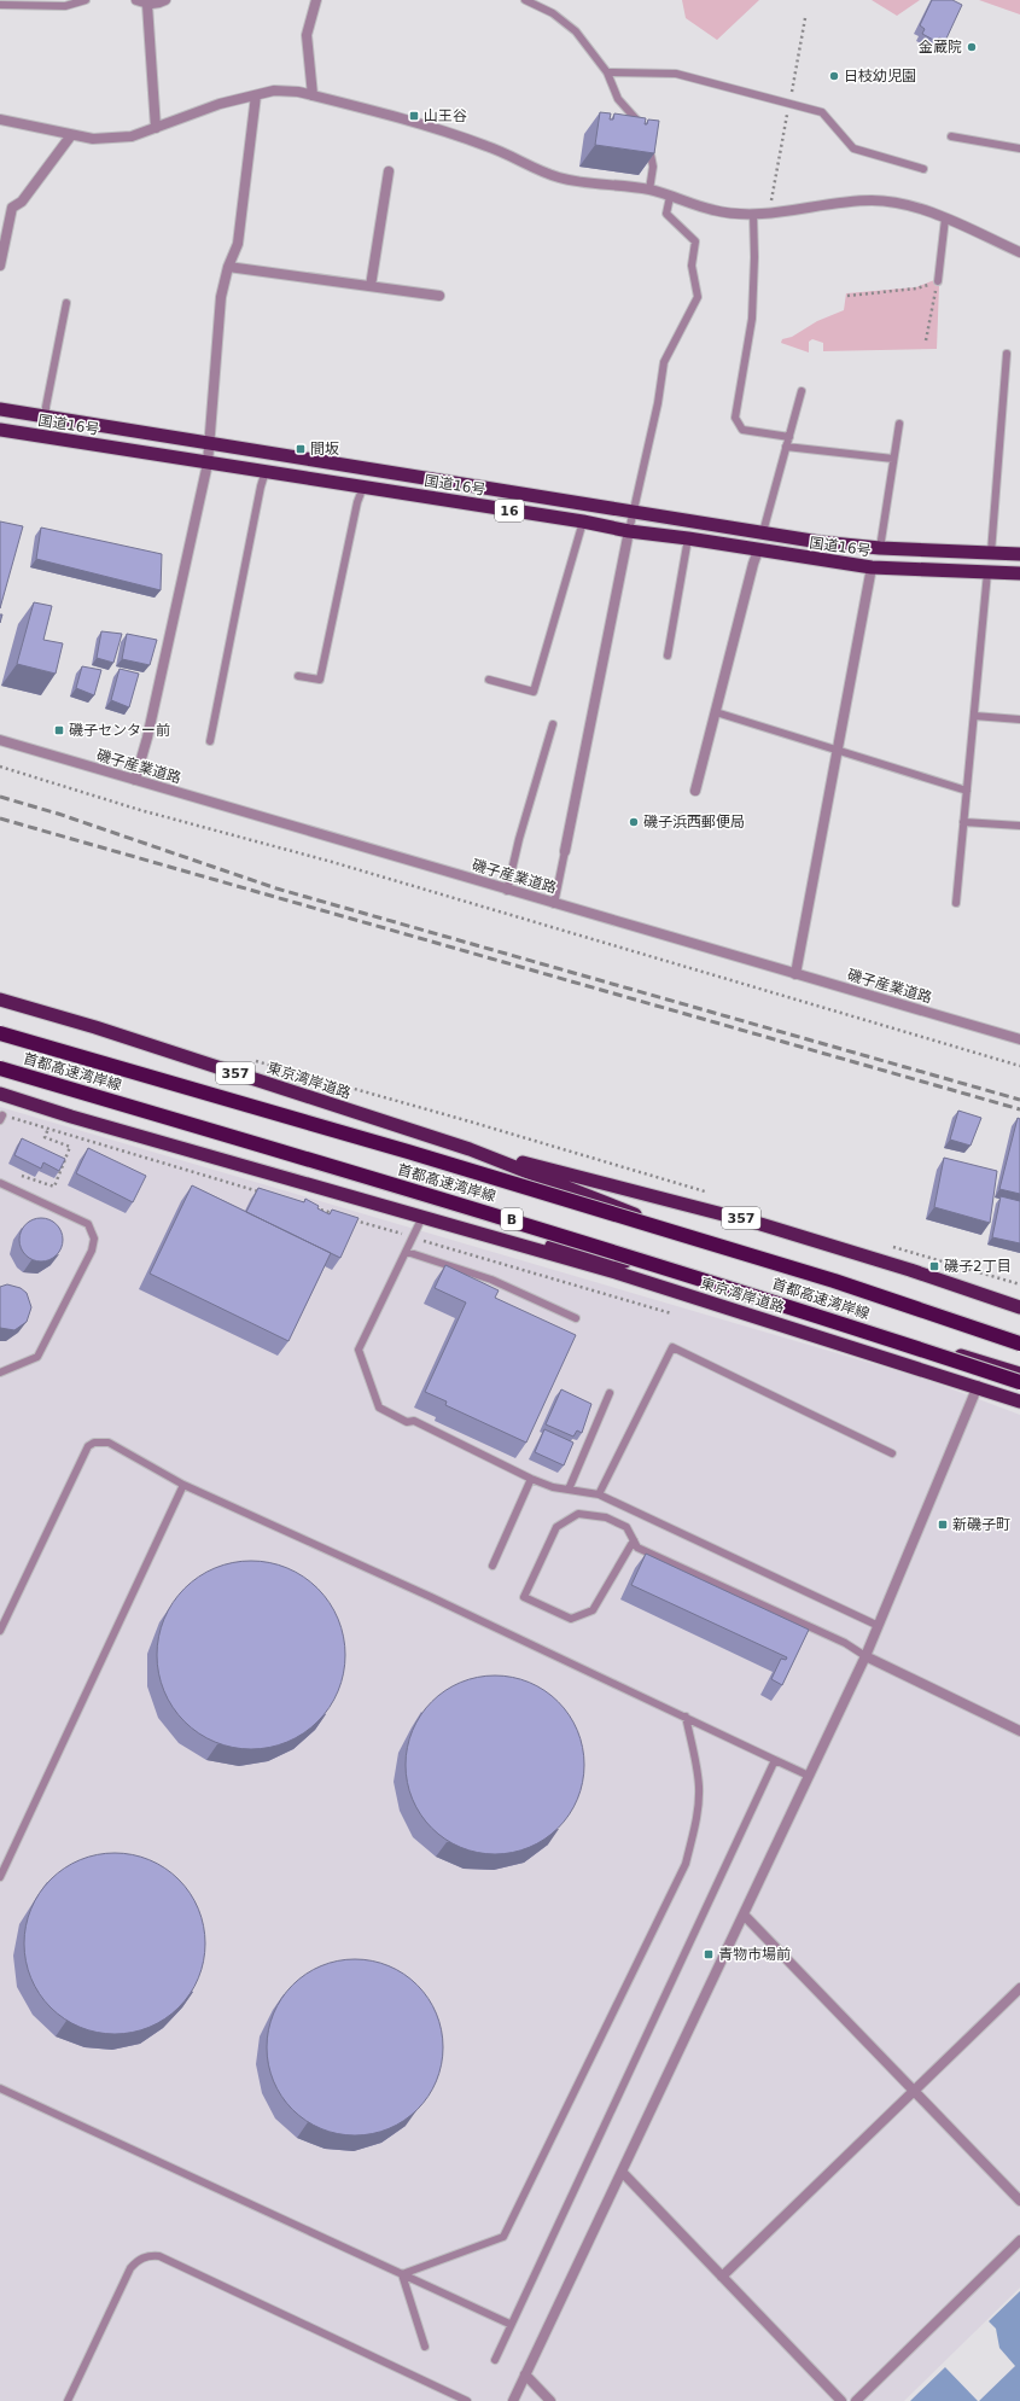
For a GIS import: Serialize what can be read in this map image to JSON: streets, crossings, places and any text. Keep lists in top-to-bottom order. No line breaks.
{"streets":{"highway":["国道16号","16","首都高速湾岸線","357","東京湾岸道路","B"],"street":["磯子産業道路"]},"places":{"other":["金蔵院","日枝幼児園","磯子浜西郵便局"],"transit":["山王谷","間坂","磯子センター前","磯子2丁目","新磯子町","青物市場前"]}}
